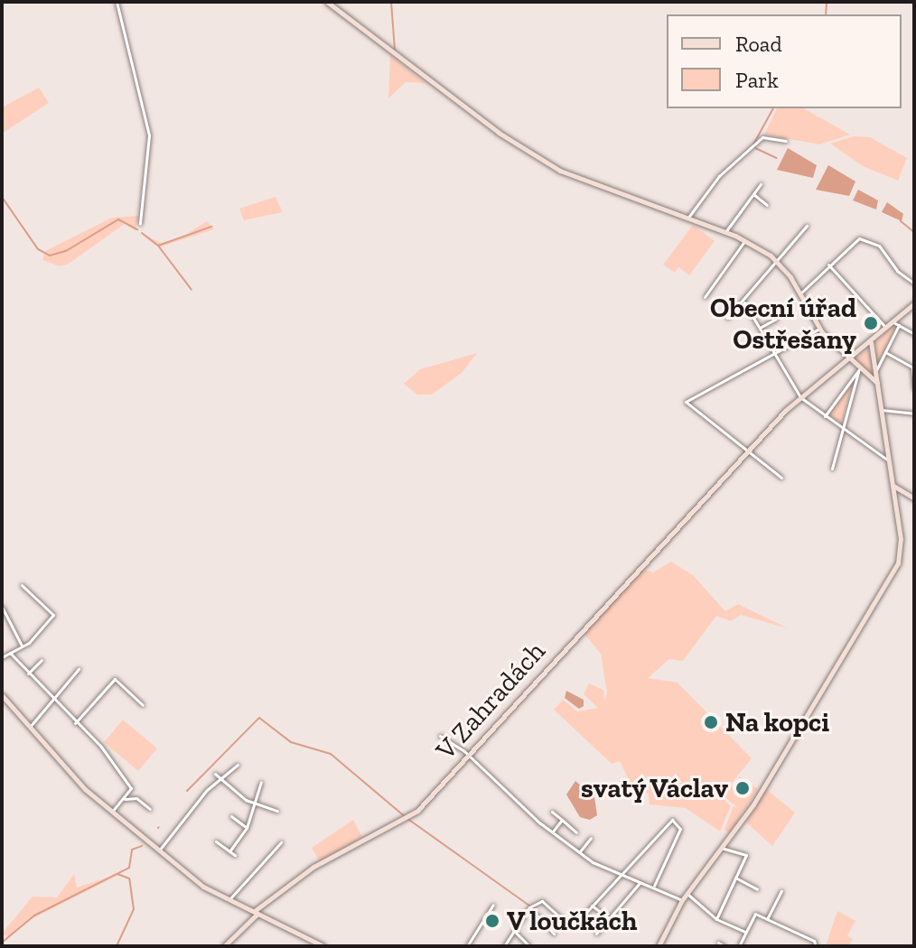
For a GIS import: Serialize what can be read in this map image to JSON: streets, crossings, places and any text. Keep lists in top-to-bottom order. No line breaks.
{"streets":{"street":["V Zahradách"]},"places":["Obecní úřad Ostřešany","Na kopci","svatý Václav","V loučkách"],"legend":["Road","Park"]}
